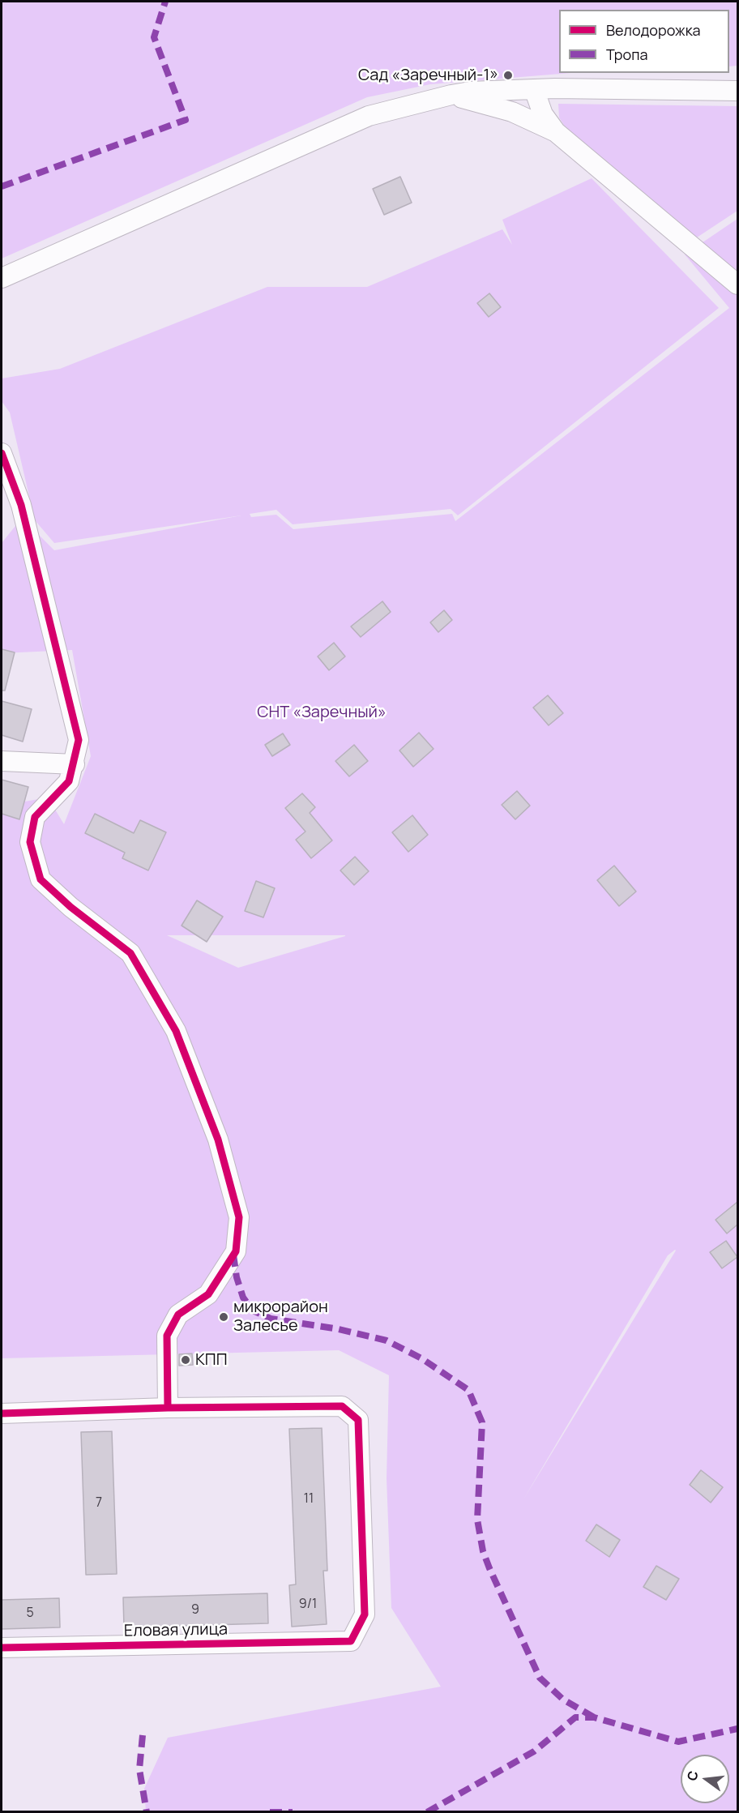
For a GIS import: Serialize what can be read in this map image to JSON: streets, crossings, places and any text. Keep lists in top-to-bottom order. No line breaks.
{"streets":{"street":["Еловая улица"]},"parks":["СНТ «Заречный»"],"places":["Сад «Заречный-1»","микрорайон Залесье","КПП"],"house_numbers":["11","7","9/1","9","5"],"legend":["Велодорожка","Тропа"],"north":"left"}
